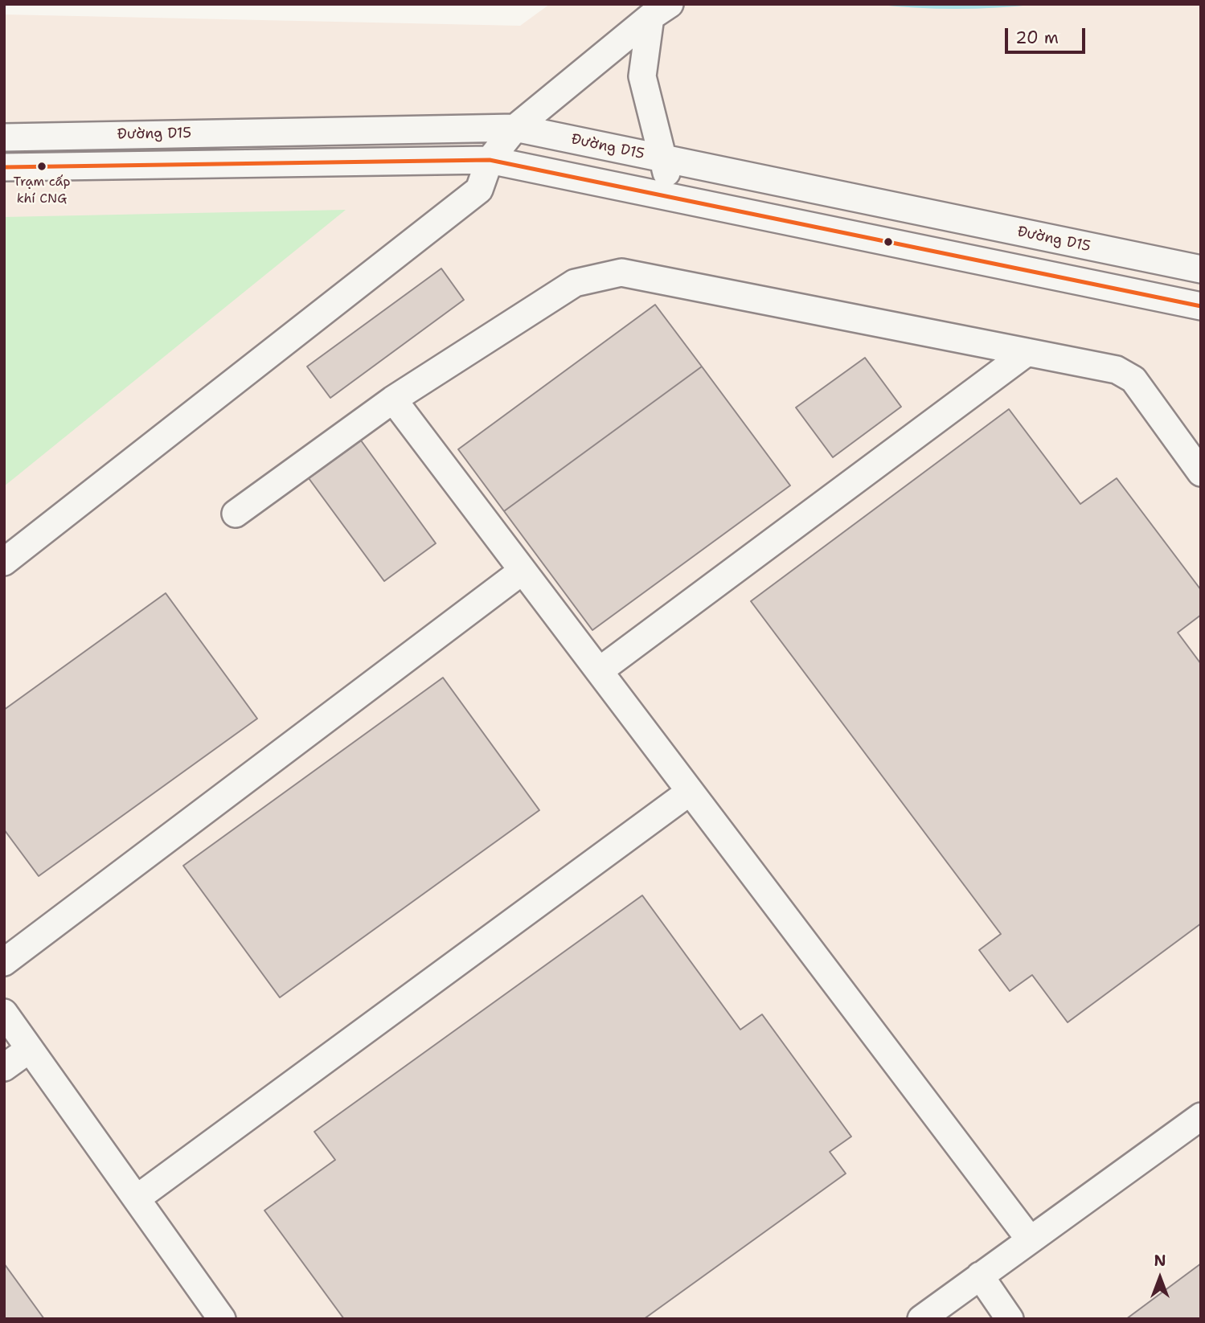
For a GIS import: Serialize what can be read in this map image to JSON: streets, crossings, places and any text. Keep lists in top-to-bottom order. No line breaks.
{"streets":{"street":["Đường D15"]},"places":["Trạm cấp khí CNG"],"scale_bar":"20 m","north":"top"}
